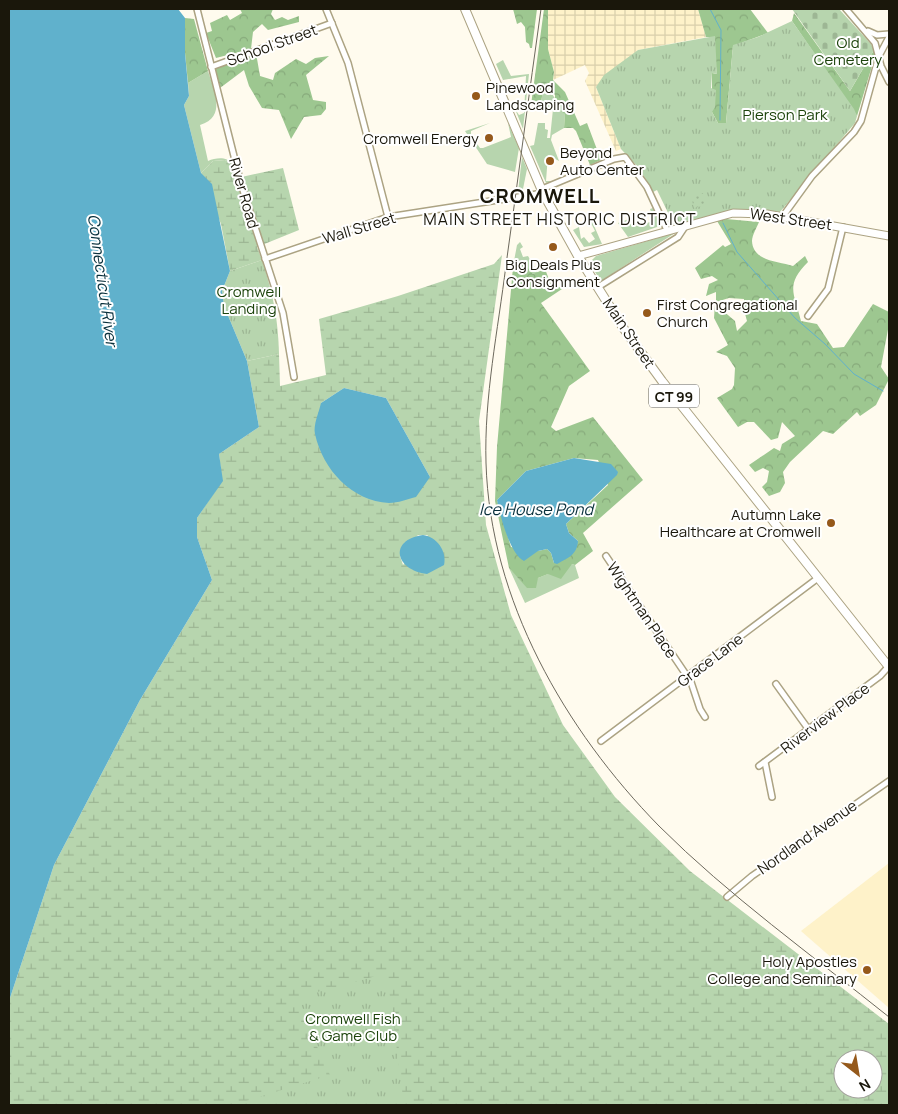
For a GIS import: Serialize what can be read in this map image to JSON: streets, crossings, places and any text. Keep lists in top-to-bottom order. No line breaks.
{"streets":{"main road":["West Street","Main Street","CT 99"],"street":["School Street","River Road","Wall Street","Wightman Place","Grace Lane","Riverview Place","Nordland Avenue"]},"crossings":[["School Street","River Road"],["River Road","Wall Street"],["West Street","Wall Street"],["West Street","Main Street"],["Wall Street","Main Street"],["Main Street","Grace Lane"],["Main Street","Riverview Place"],["Wightman Place","Grace Lane"]],"districts":["CROMWELL","MAIN STREET HISTORIC DISTRICT"],"water":["Connecticut River","Ice House Pond"],"parks":["Old Cemetery","Pierson Park","Cromwell Landing","Cromwell Fish & Game Club"],"places":["Pinewood Landscaping","Cromwell Energy","Beyond Auto Center","Big Deals Plus Consignment","First Congregational Church","Autumn Lake Healthcare at Cromwell","Holy Apostles College and Seminary"],"north":"bottom right"}
